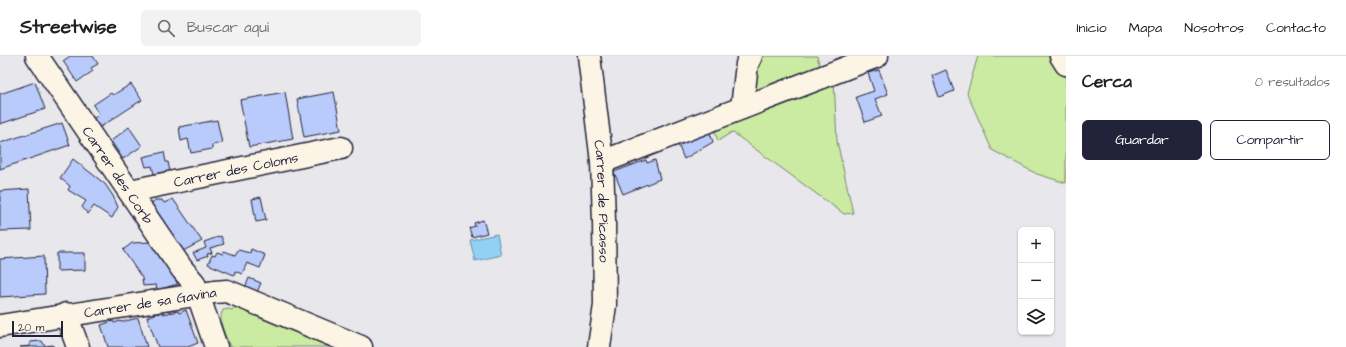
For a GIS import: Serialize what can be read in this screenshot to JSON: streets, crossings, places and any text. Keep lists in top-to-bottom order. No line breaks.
{"streets":{"street":["Carrer des Coloms","Carrer des Corb","Carrer de Picasso","Carrer de sa Gavina"]},"crossings":[["Carrer des Coloms","Carrer des Corb"],["Carrer des Corb","Carrer de sa Gavina"]],"scale_bar":"20 m","page":{"header":"Streetwise","search":"Buscar aquí","nav":["Inicio","Mapa","Nosotros","Contacto"],"heading":["Cerca","0 resultados"],"buttons":["Guardar","Compartir"],"map_buttons":["+","−"],"scale":"20 m"}}
